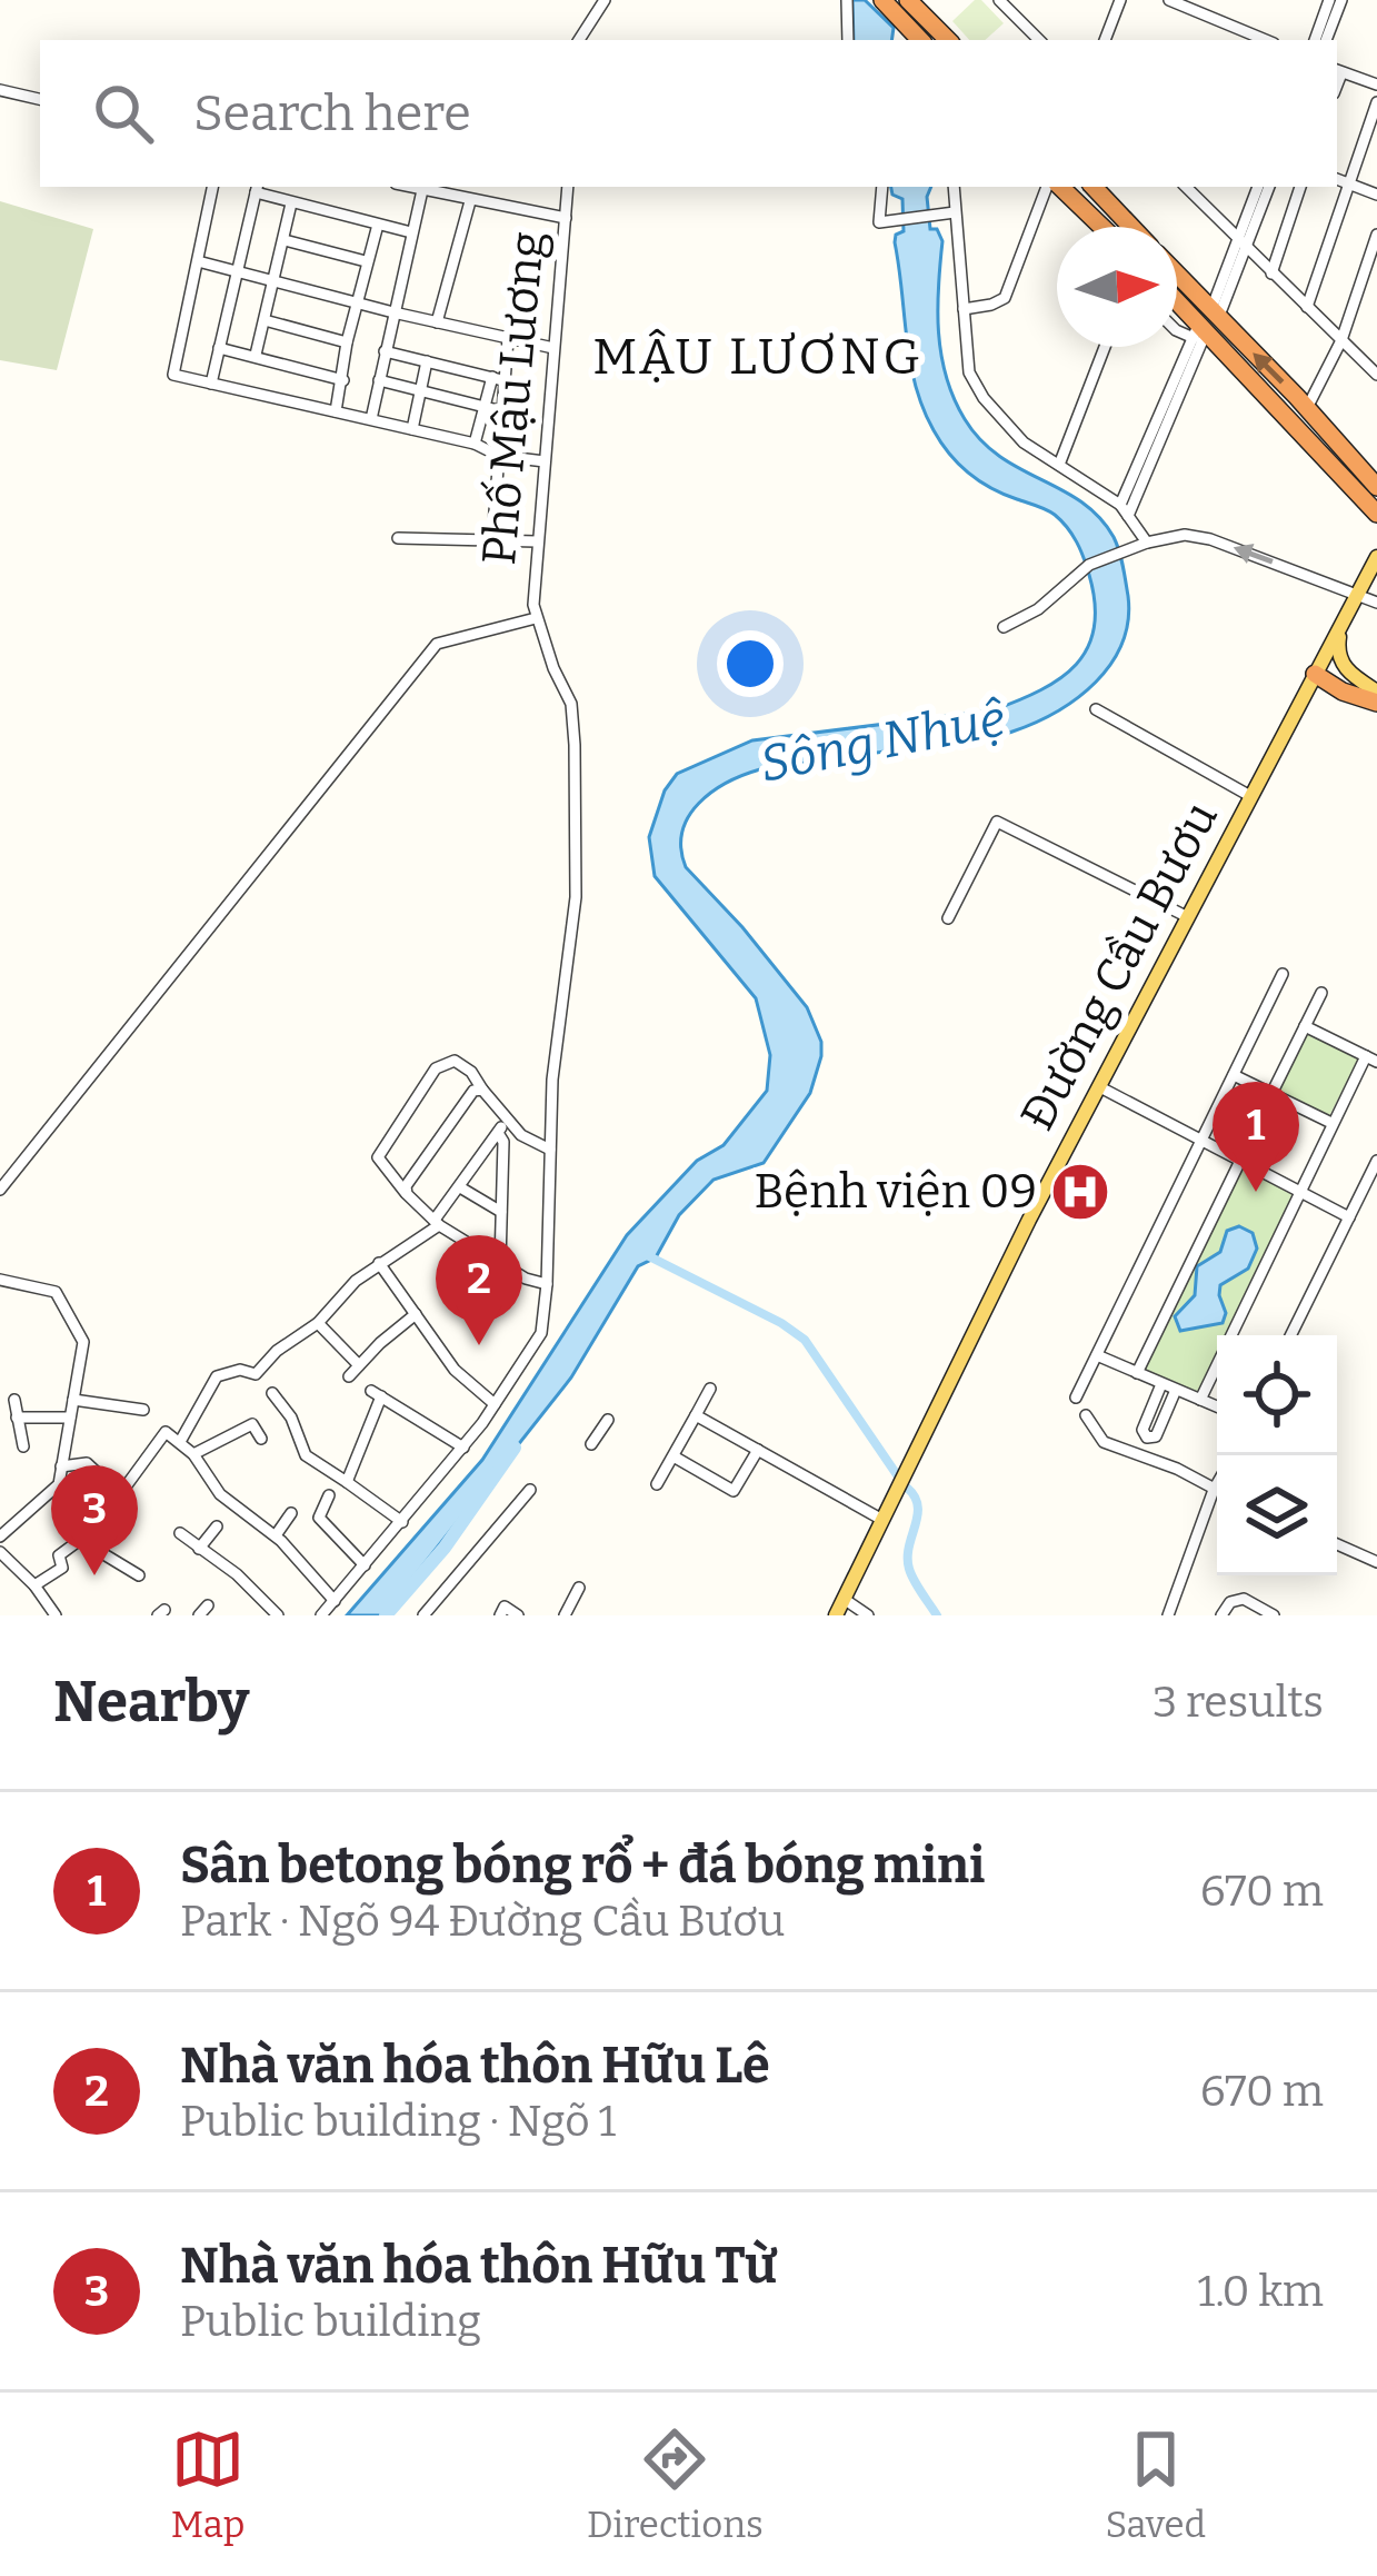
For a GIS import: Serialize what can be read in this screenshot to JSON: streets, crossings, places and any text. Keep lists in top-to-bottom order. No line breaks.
{"streets":{"main road":["Đường Cầu Bươu"],"street":["Phố Mậu Lương"]},"districts":["MẬU LƯƠNG"],"water":["Sông Nhuệ"],"places":{"hospital":["Bệnh viện 09"]},"north":"right","page":{"search":"Search here","pins":["1","2","3"],"heading":["Nearby","3 results"],"list":[{"mark":"1","name":"Sân betong bóng rổ + đá bóng mini","note":"Park · Ngõ 94 Đường Cầu Bươu","value":"670 m"},{"mark":"2","name":"Nhà văn hóa thôn Hữu Lê","note":"Public building · Ngõ 1","value":"670 m"},{"mark":"3","name":"Nhà văn hóa thôn Hữu Từ","note":"Public building","value":"1.0 km"}],"nav":["Map","Directions","Saved"]}}
